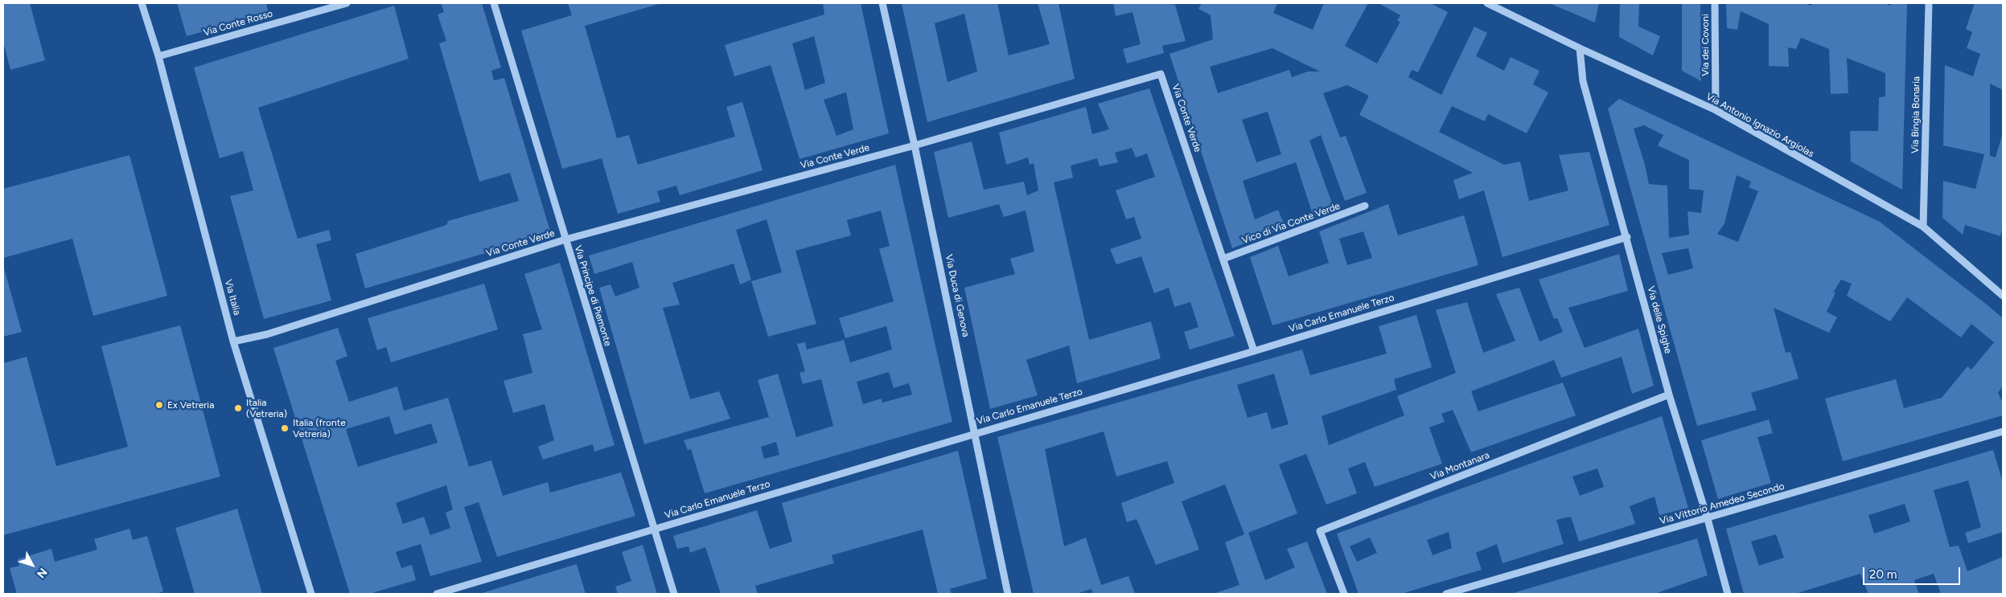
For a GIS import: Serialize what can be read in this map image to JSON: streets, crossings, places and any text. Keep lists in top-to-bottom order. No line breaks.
{"streets":{"street":["Via Conte Rosso","Via dei Covoni","Via Bingia Bonaria","Via Conte Verde","Via Antonio Ignazio Argiolas","Vico di Via Conte Verde","Via Principe di Piemonte","Via Duca di Genova","Via Italia","Via Carlo Emanuele Terzo","Via delle Spighe","Via Montanara","Via Vittorio Amedeo Secondo"]},"crossings":[["Via Conte Rosso","Via Italia"],["Via dei Covoni","Via Antonio Ignazio Argiolas"],["Via Bingia Bonaria","Via Antonio Ignazio Argiolas"],["Via Conte Verde","Vico di Via Conte Verde"],["Via Conte Verde","Via Principe di Piemonte"],["Via Conte Verde","Via Duca di Genova"],["Via Conte Verde","Via Italia"],["Via Conte Verde","Via Carlo Emanuele Terzo"],["Via Antonio Ignazio Argiolas","Via delle Spighe"],["Via Principe di Piemonte","Via Carlo Emanuele Terzo"],["Via Duca di Genova","Via Carlo Emanuele Terzo"],["Via Carlo Emanuele Terzo","Via delle Spighe"],["Via delle Spighe","Via Montanara"],["Via delle Spighe","Via Vittorio Amedeo Secondo"]],"places":["Ex Vetreria","Italia (Vetreria)","Italia (fronte Vetreria)"],"scale_bar":"20 m","north":"bottom right"}
